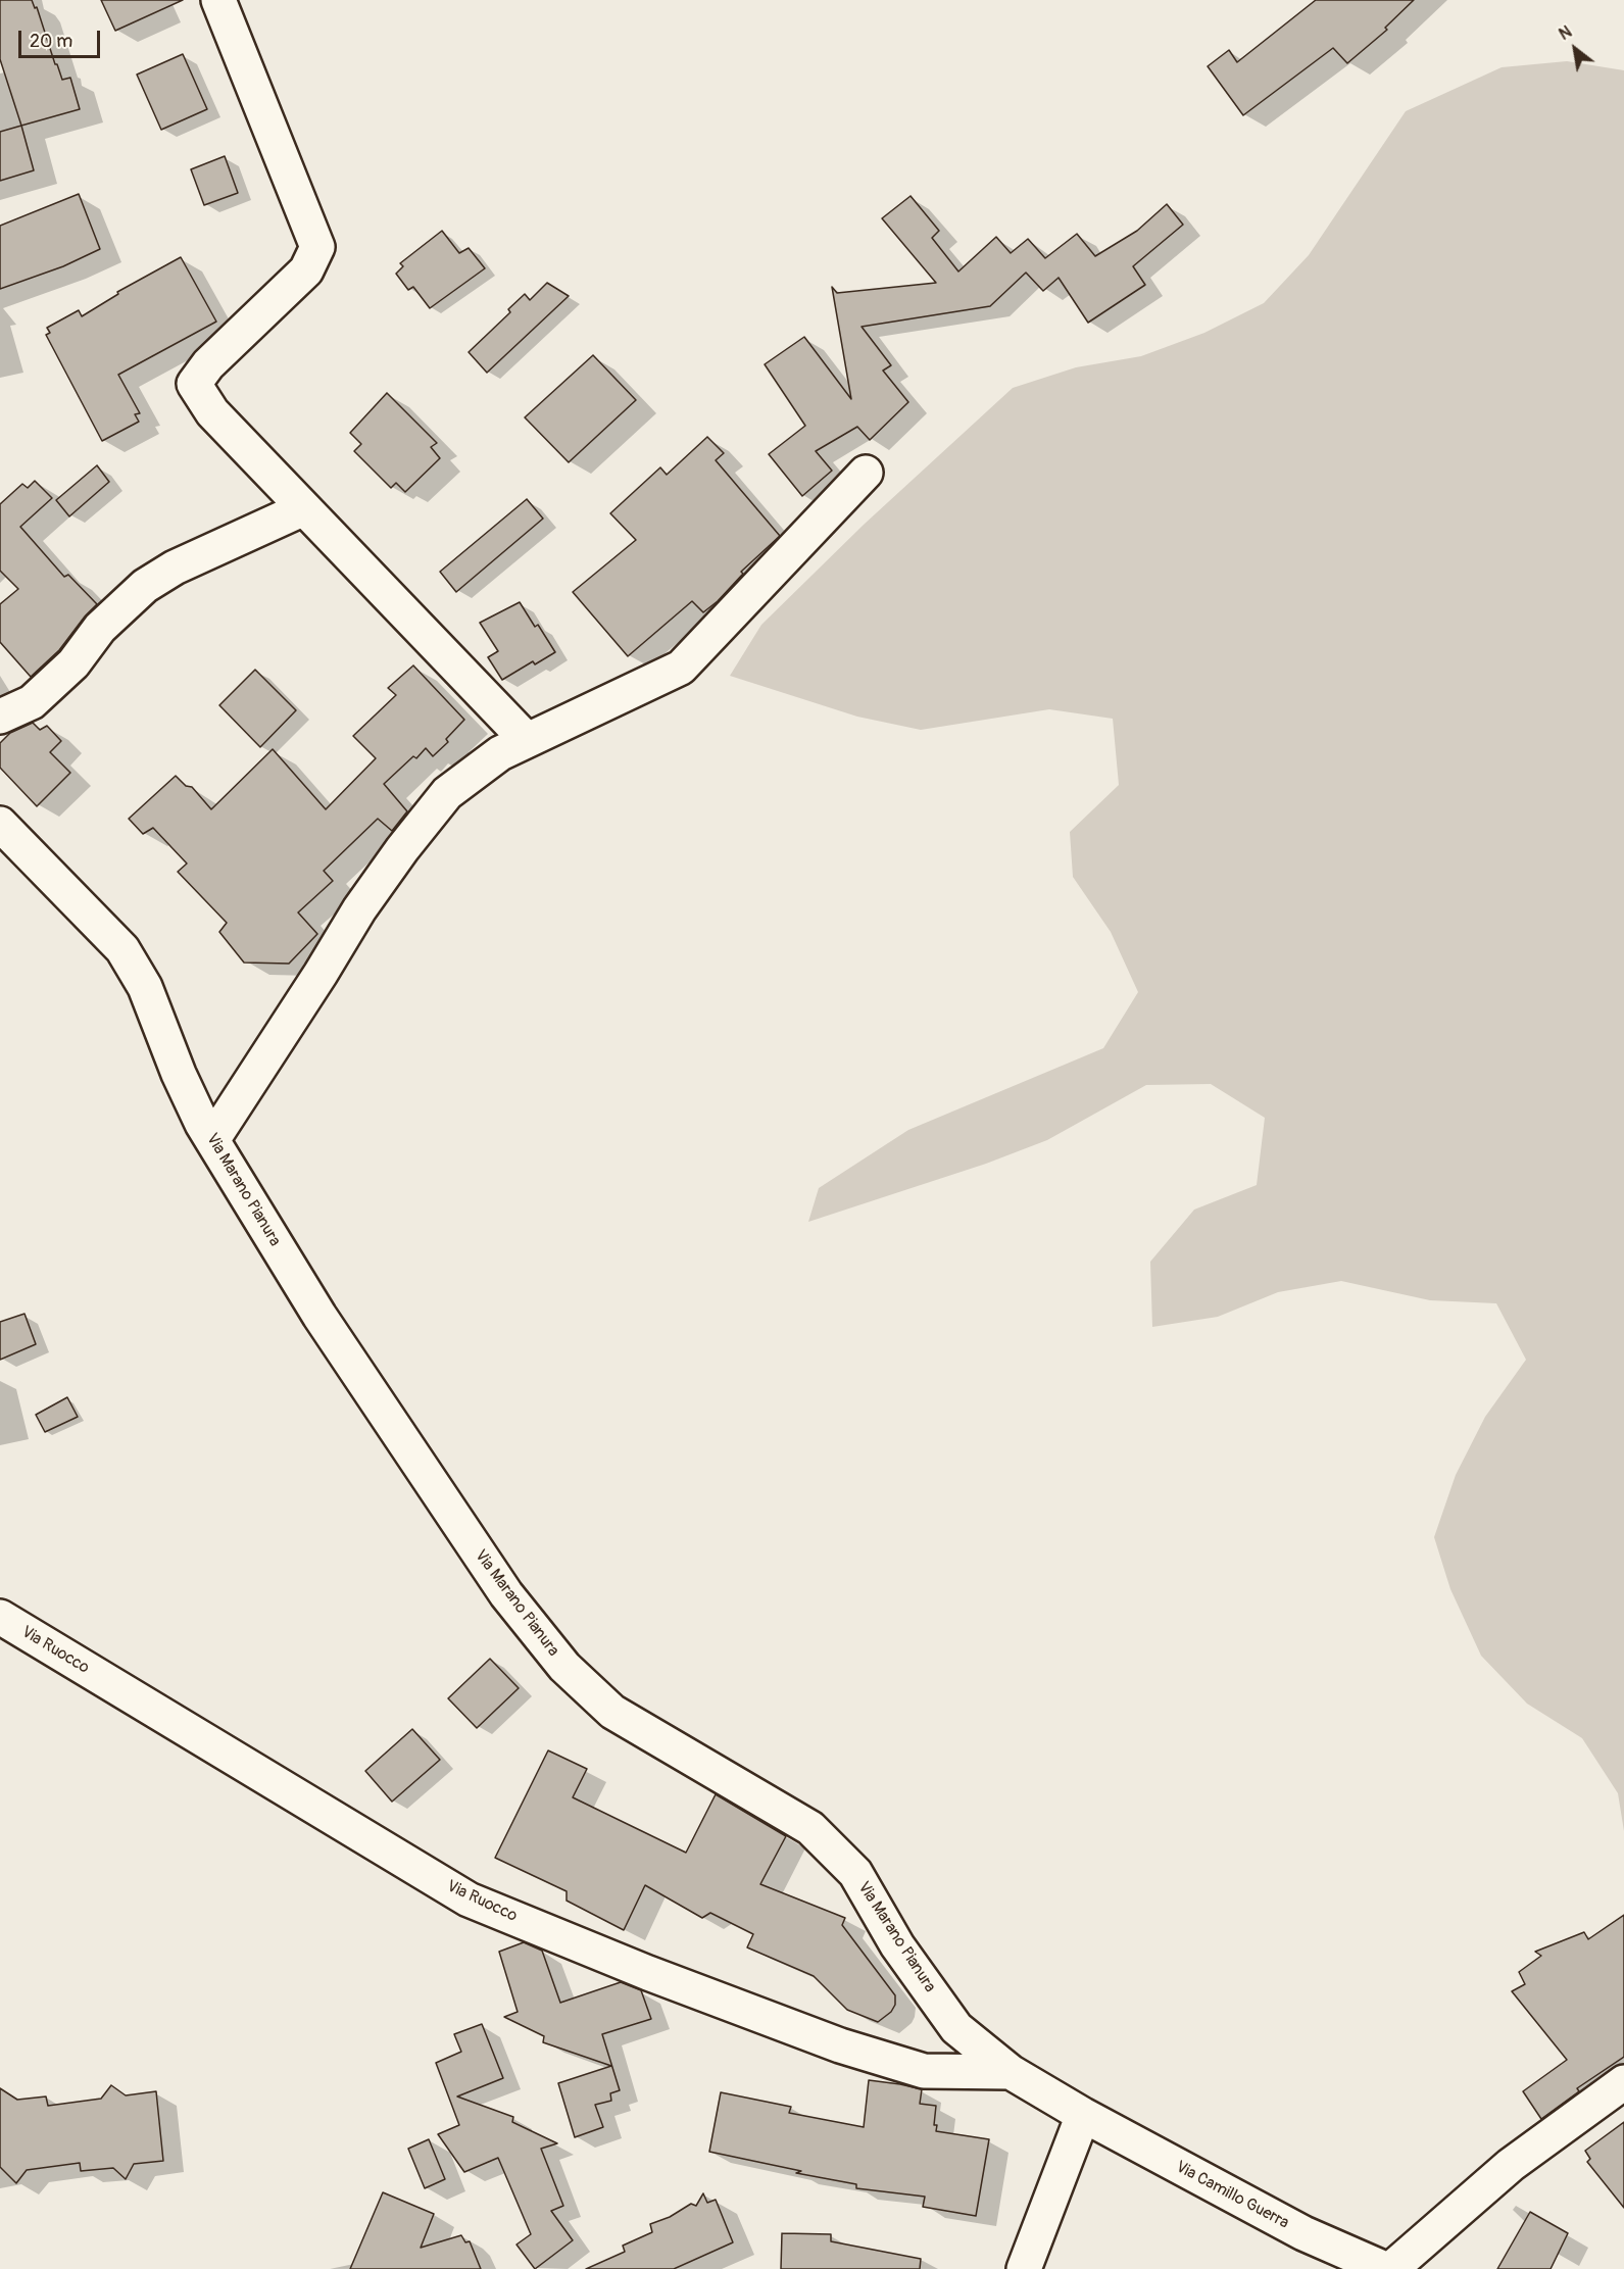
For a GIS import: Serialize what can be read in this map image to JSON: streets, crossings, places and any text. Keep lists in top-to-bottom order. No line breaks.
{"streets":{"street":["Via Marano Pianura","Via Ruocco","Via Camillo Guerra"]},"crossings":[["Via Marano Pianura","Via Ruocco"],["Via Marano Pianura","Via Camillo Guerra"]],"scale_bar":"20 m","north":"top left"}
